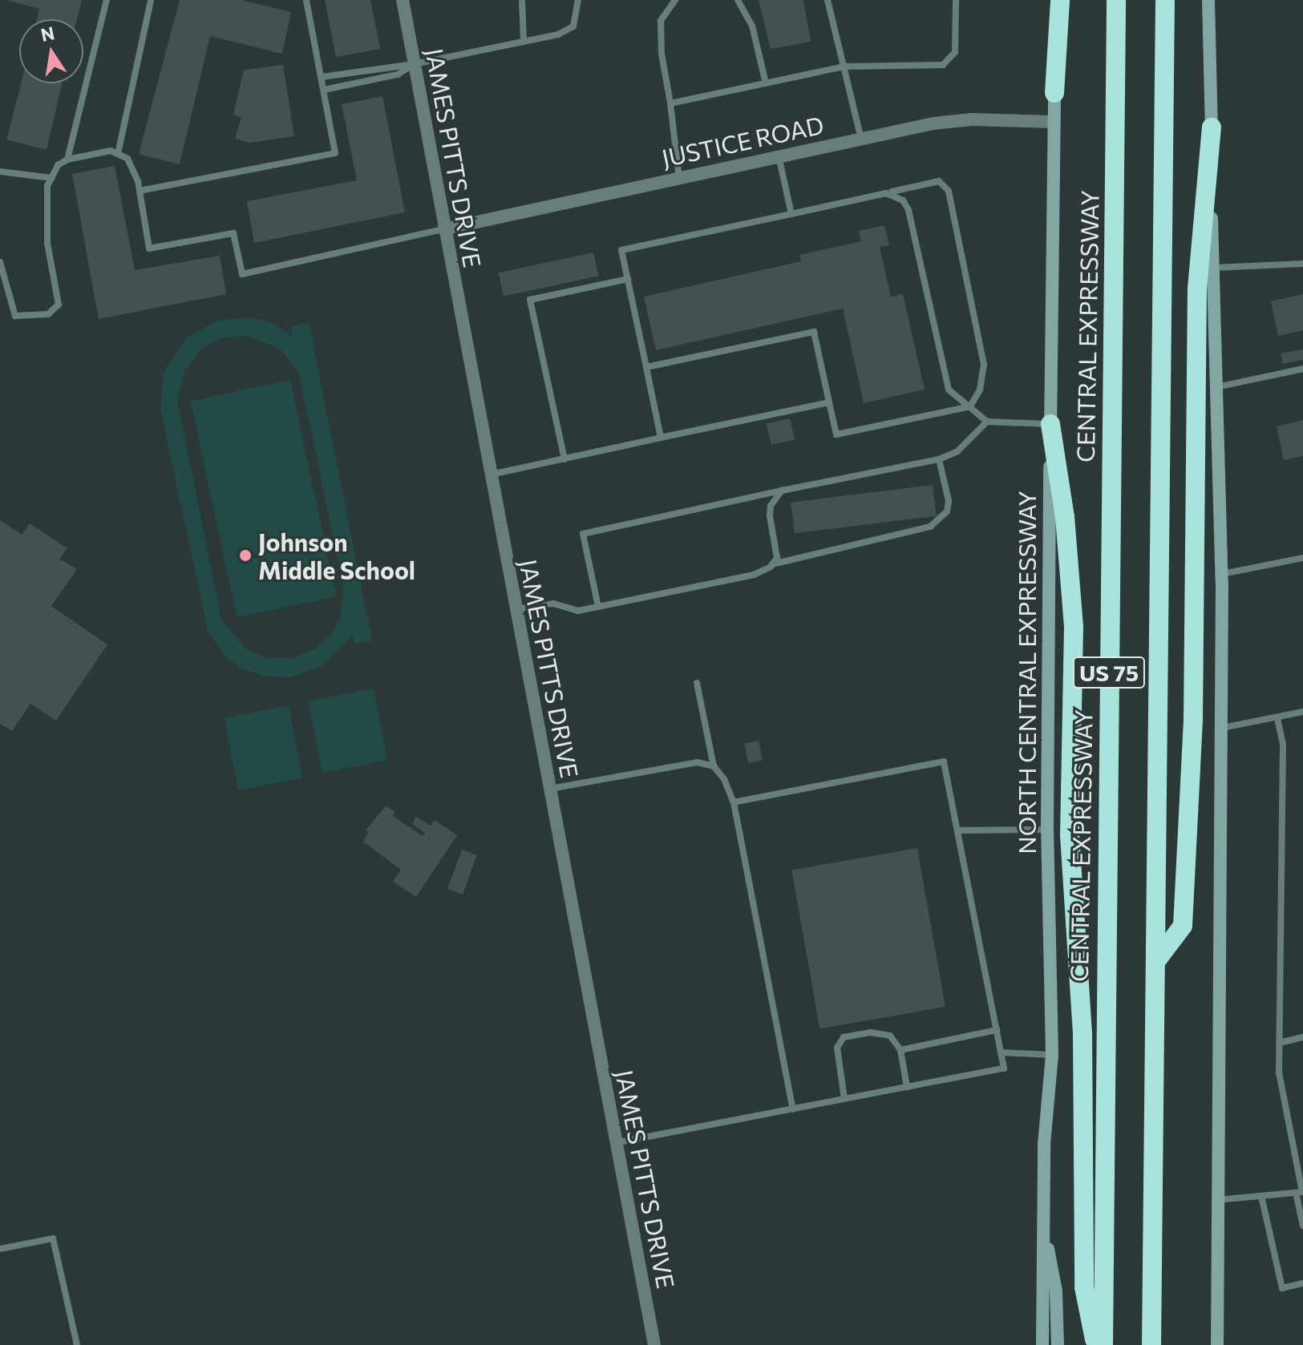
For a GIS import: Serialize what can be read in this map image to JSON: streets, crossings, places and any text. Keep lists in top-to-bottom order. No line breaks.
{"streets":{"highway":["CENTRAL EXPRESSWAY","US 75"],"main road":["NORTH CENTRAL EXPRESSWAY"],"street":["JUSTICE ROAD","JAMES PITTS DRIVE"]},"crossings":[["JUSTICE ROAD","JAMES PITTS DRIVE"],["JUSTICE ROAD","NORTH CENTRAL EXPRESSWAY"]],"places":["Johnson Middle School"],"north":"top"}
